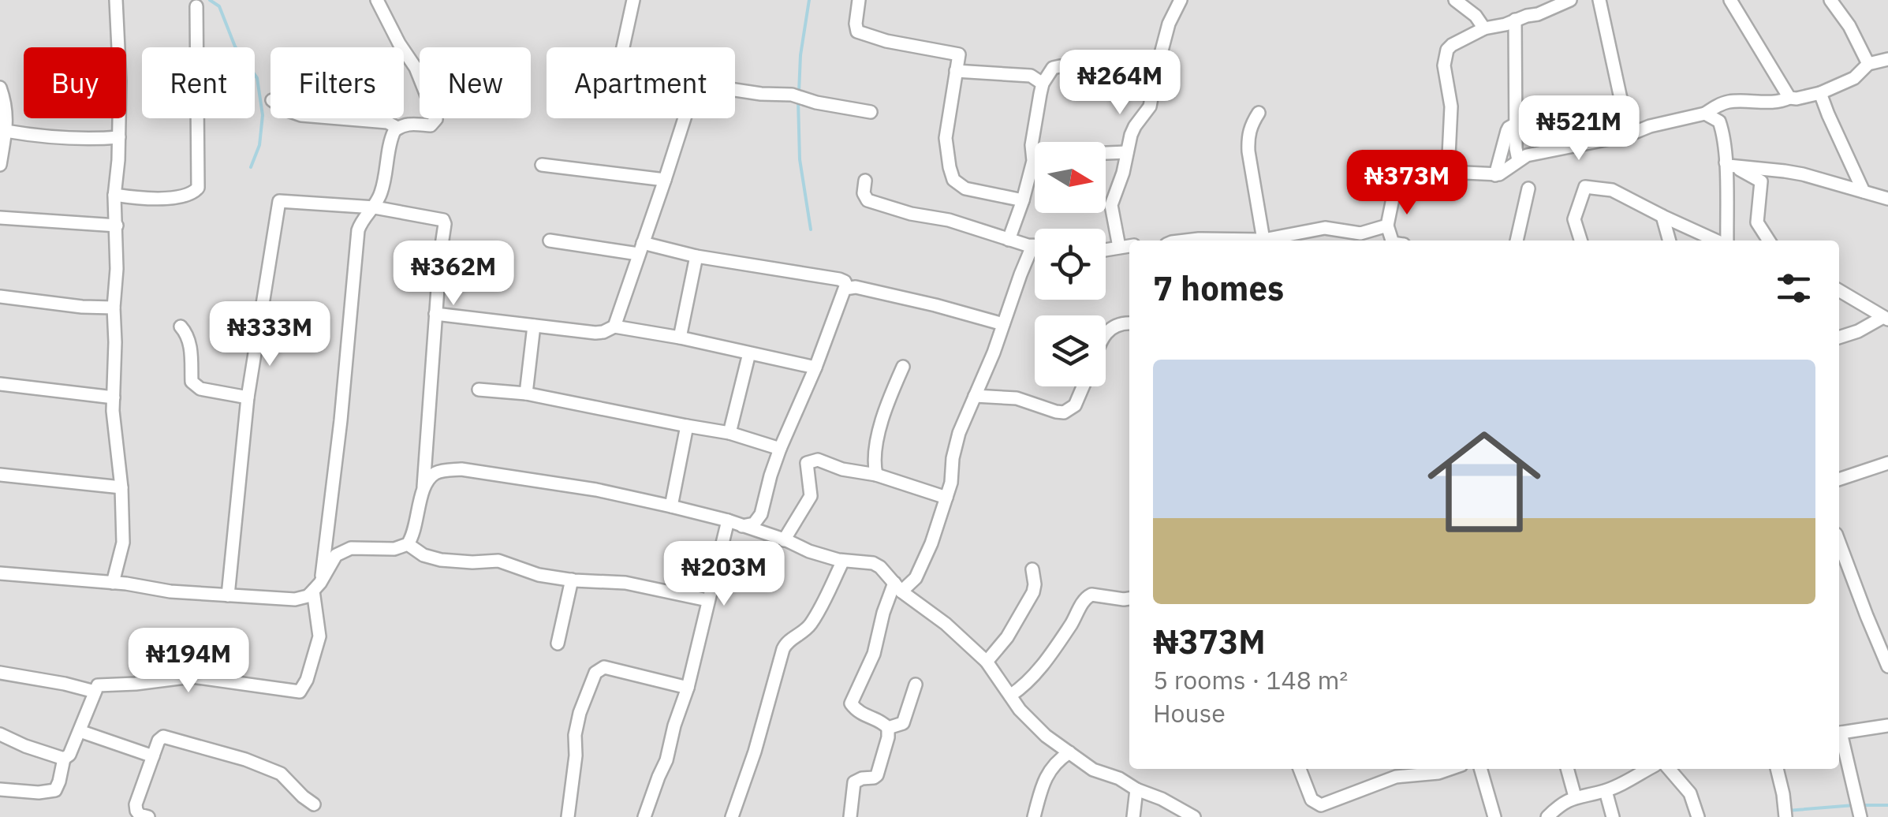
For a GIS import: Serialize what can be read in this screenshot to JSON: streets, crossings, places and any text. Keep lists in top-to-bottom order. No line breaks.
{"north":"right","page":{"chip":["Buy","Rent","Filters","New","Apartment"],"price":["₦264M","₦521M","₦373M","₦362M","₦333M","₦203M","₦194M"],"heading":"7 homes","list":[{"name":"₦373M","note":"5 rooms · 148 m² · House"}]}}
